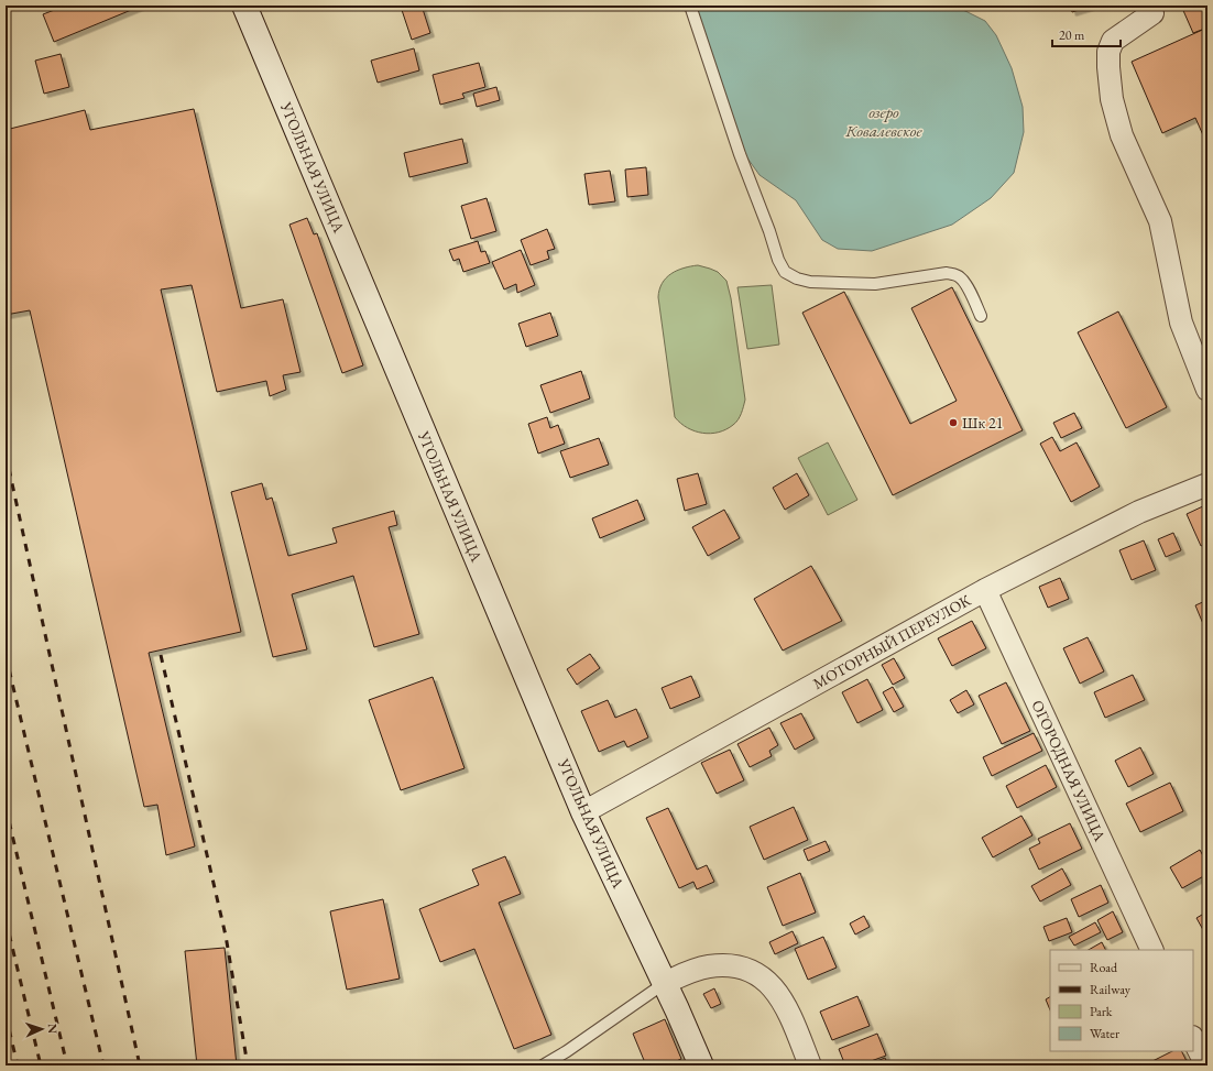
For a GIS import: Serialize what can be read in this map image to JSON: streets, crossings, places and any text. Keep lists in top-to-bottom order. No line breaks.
{"streets":{"street":["УГОЛЬНАЯ УЛИЦА","МОТОРНЫЙ ПЕРЕУЛОК","ОГОРОДНАЯ УЛИЦА"]},"crossings":[["УГОЛЬНАЯ УЛИЦА","МОТОРНЫЙ ПЕРЕУЛОК"],["МОТОРНЫЙ ПЕРЕУЛОК","ОГОРОДНАЯ УЛИЦА"]],"water":["озеро Ковалевское"],"places":["Шк 21"],"legend":["Road","Railway","Park","Water"],"scale_bar":"20 m","north":"right"}
